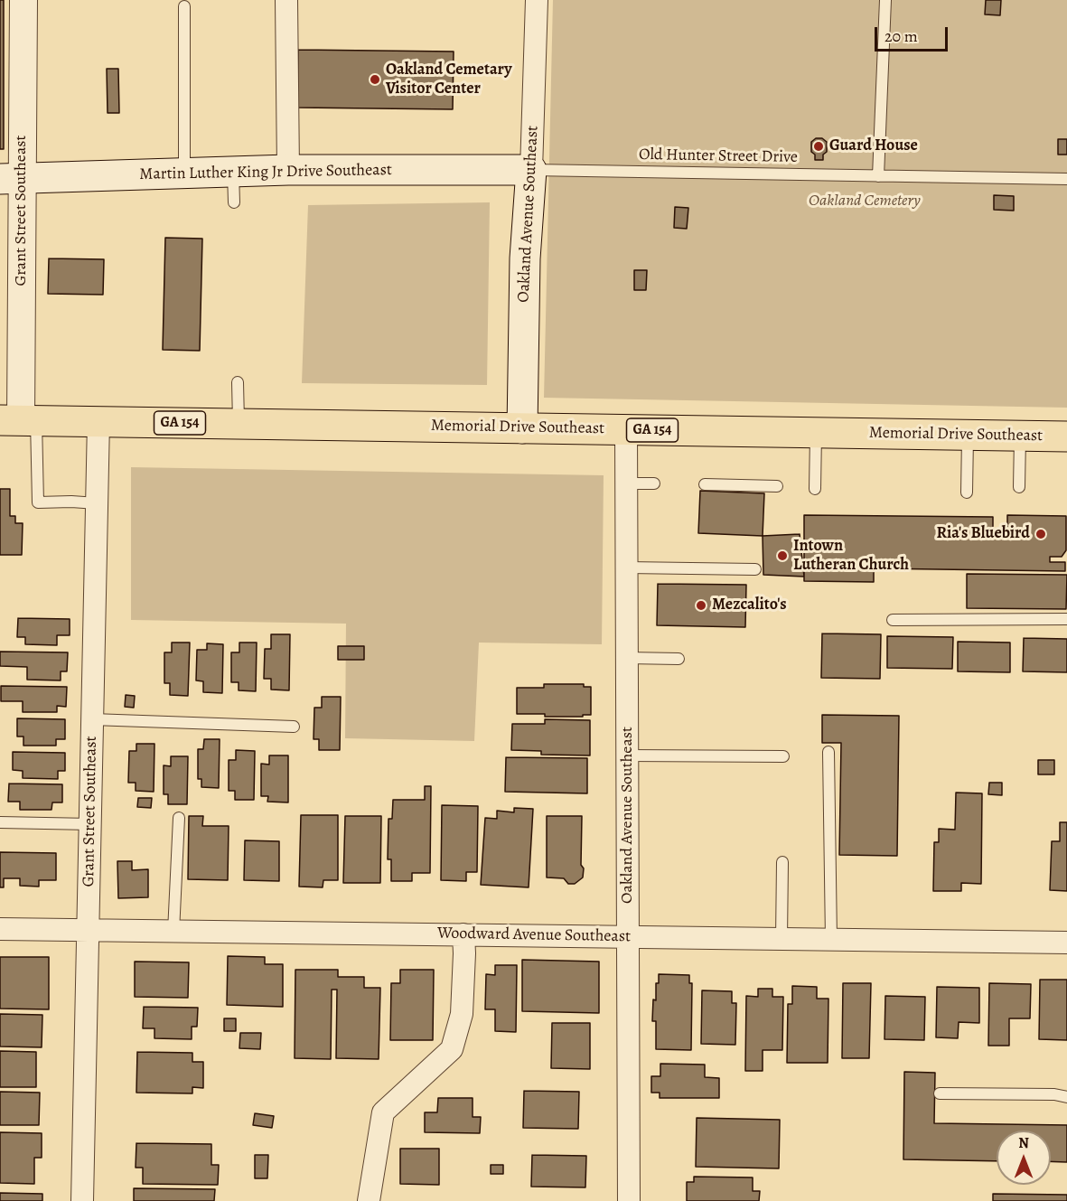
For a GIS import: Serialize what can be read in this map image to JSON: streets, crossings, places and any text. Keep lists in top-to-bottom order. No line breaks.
{"streets":{"main road":["Martin Luther King Jr Drive Southeast","Oakland Avenue Southeast","GA 154","Memorial Drive Southeast"],"street":["Grant Street Southeast","Woodward Avenue Southeast"],"lane":["Old Hunter Street Drive"]},"crossings":[["Old Hunter Street Drive","Martin Luther King Jr Drive Southeast"],["Old Hunter Street Drive","Oakland Avenue Southeast"],["Martin Luther King Jr Drive Southeast","Grant Street Southeast"],["Martin Luther King Jr Drive Southeast","Oakland Avenue Southeast"],["Grant Street Southeast","Memorial Drive Southeast"],["Grant Street Southeast","Woodward Avenue Southeast"],["Oakland Avenue Southeast","Memorial Drive Southeast"],["Oakland Avenue Southeast","Woodward Avenue Southeast"]],"parks":["Oakland Cemetery"],"places":["Oakland Cemetary Visitor Center","Guard House","Ria's Bluebird","Intown Lutheran Church","Mezcalito's"],"scale_bar":"20 m","north":"top"}
